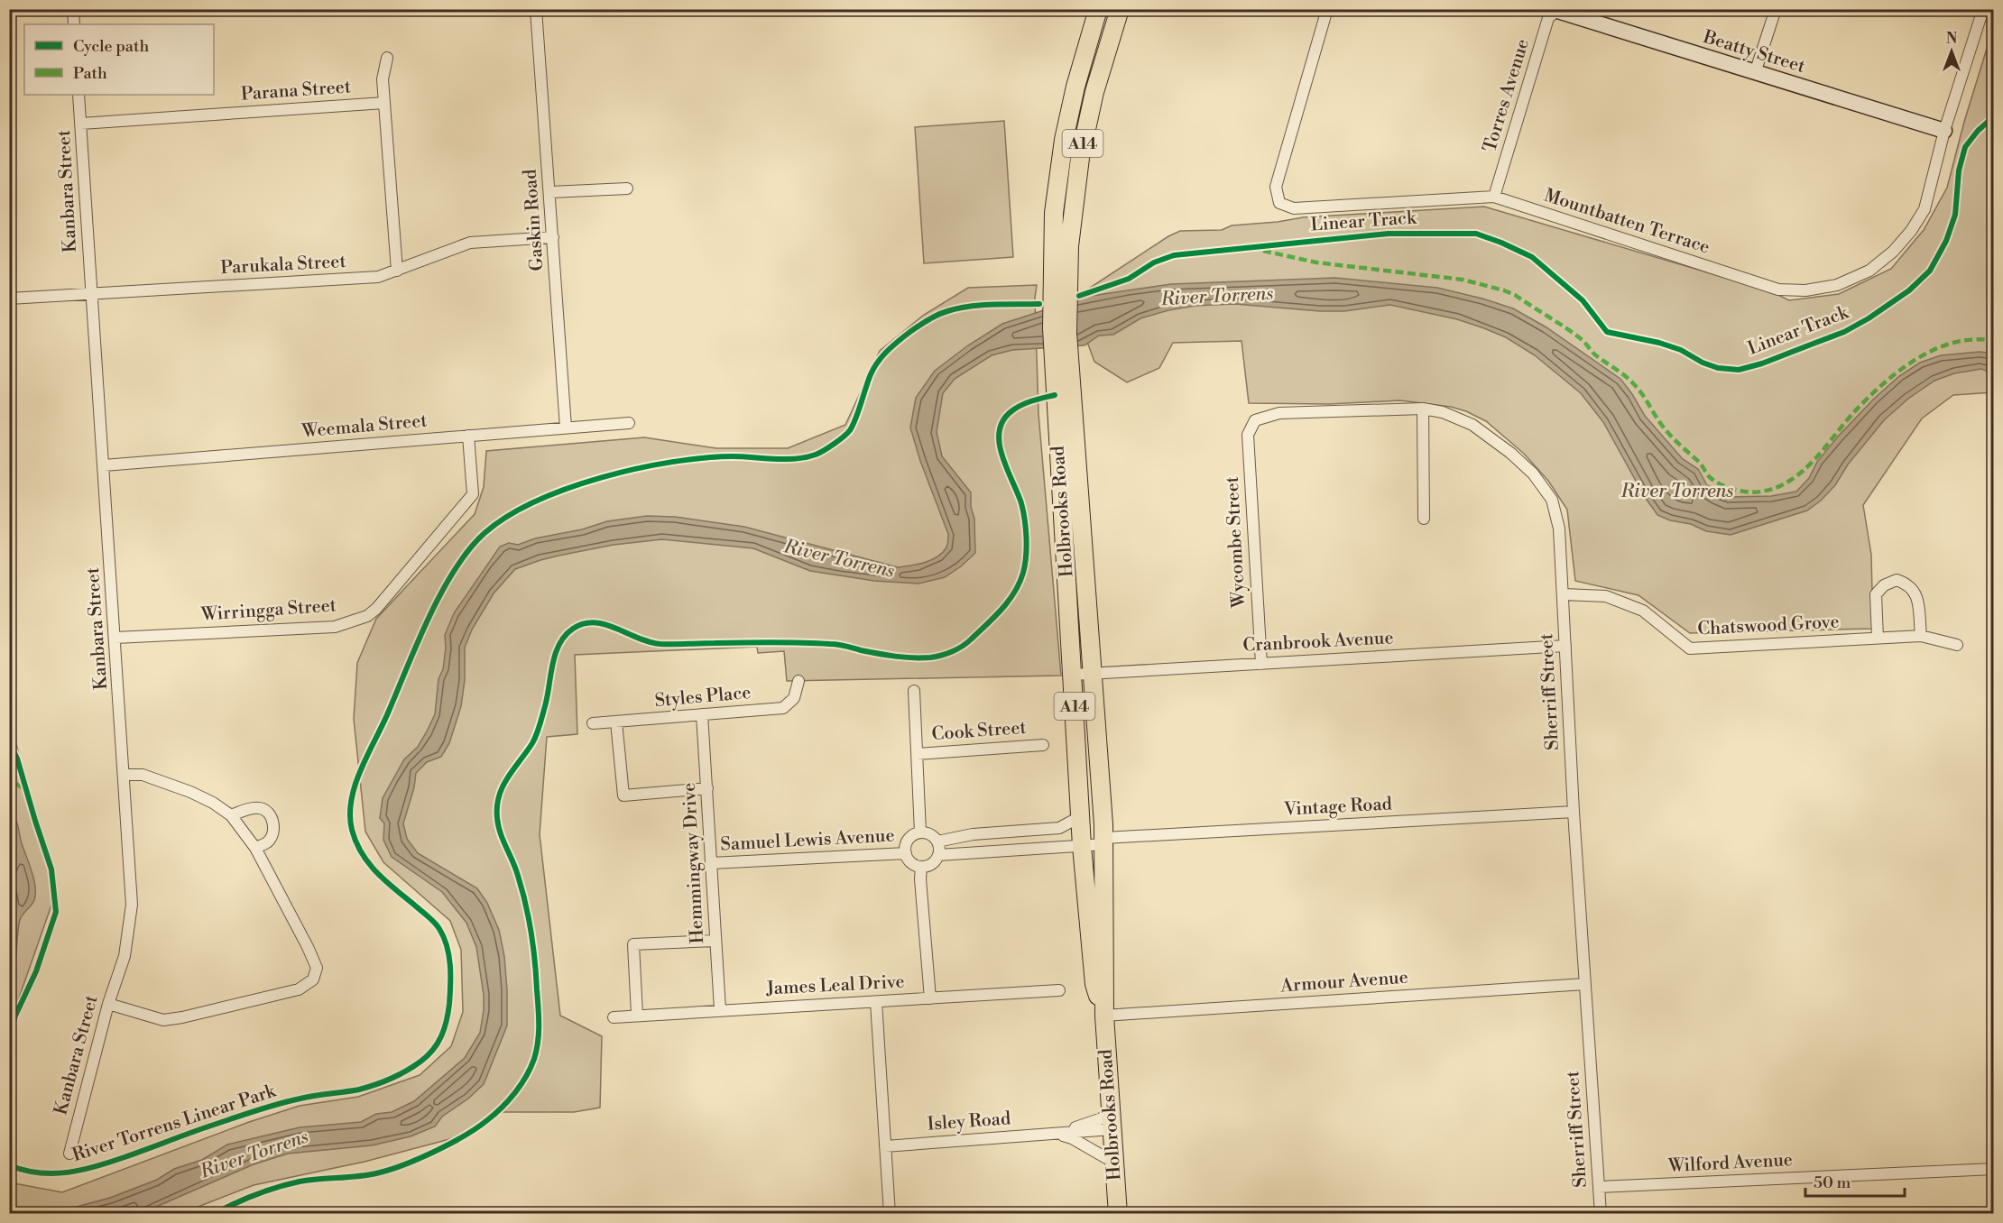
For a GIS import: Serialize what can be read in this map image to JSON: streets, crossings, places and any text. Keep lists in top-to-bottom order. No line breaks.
{"streets":{"main road":["A14","Holbrooks Road"],"street":["Beatty Street","Parana Street","Torres Avenue","Kanbara Street","Gaskin Road","Mountbatten Terrace","Parukala Street","Weemala Street","Wycombe Street","Wirringga Street","Chatswood Grove","Cranbrook Avenue","Sherriff Street","Styles Place","Cook Street","Vintage Road","Samuel Lewis Avenue","Hemmingway Drive","Armour Avenue","James Leal Drive","Isley Road","Wilford Avenue"],"cycle path":["Linear Track","River Torrens Linear Park"]},"crossings":[["Beatty Street","Torres Avenue"],["Beatty Street","Mountbatten Terrace"],["Parana Street","Kanbara Street"],["Torres Avenue","Mountbatten Terrace"],["Kanbara Street","Parukala Street"],["Kanbara Street","Weemala Street"],["Kanbara Street","Wirringga Street"],["Gaskin Road","Parukala Street"],["Gaskin Road","Weemala Street"],["Weemala Street","Wirringga Street"],["Holbrooks Road","Cranbrook Avenue"],["Holbrooks Road","Vintage Road"],["Holbrooks Road","Armour Avenue"],["Holbrooks Road","Isley Road"],["Wycombe Street","Cranbrook Avenue"],["Wycombe Street","Sherriff Street"],["Chatswood Grove","Sherriff Street"],["Cranbrook Avenue","Sherriff Street"],["Sherriff Street","Vintage Road"],["Sherriff Street","Armour Avenue"],["Sherriff Street","Wilford Avenue"],["Styles Place","Hemmingway Drive"],["Samuel Lewis Avenue","Hemmingway Drive"],["Hemmingway Drive","James Leal Drive"]],"water":["River Torrens"],"legend":["Cycle path","Path"],"scale_bar":"50 m","north":"top"}
